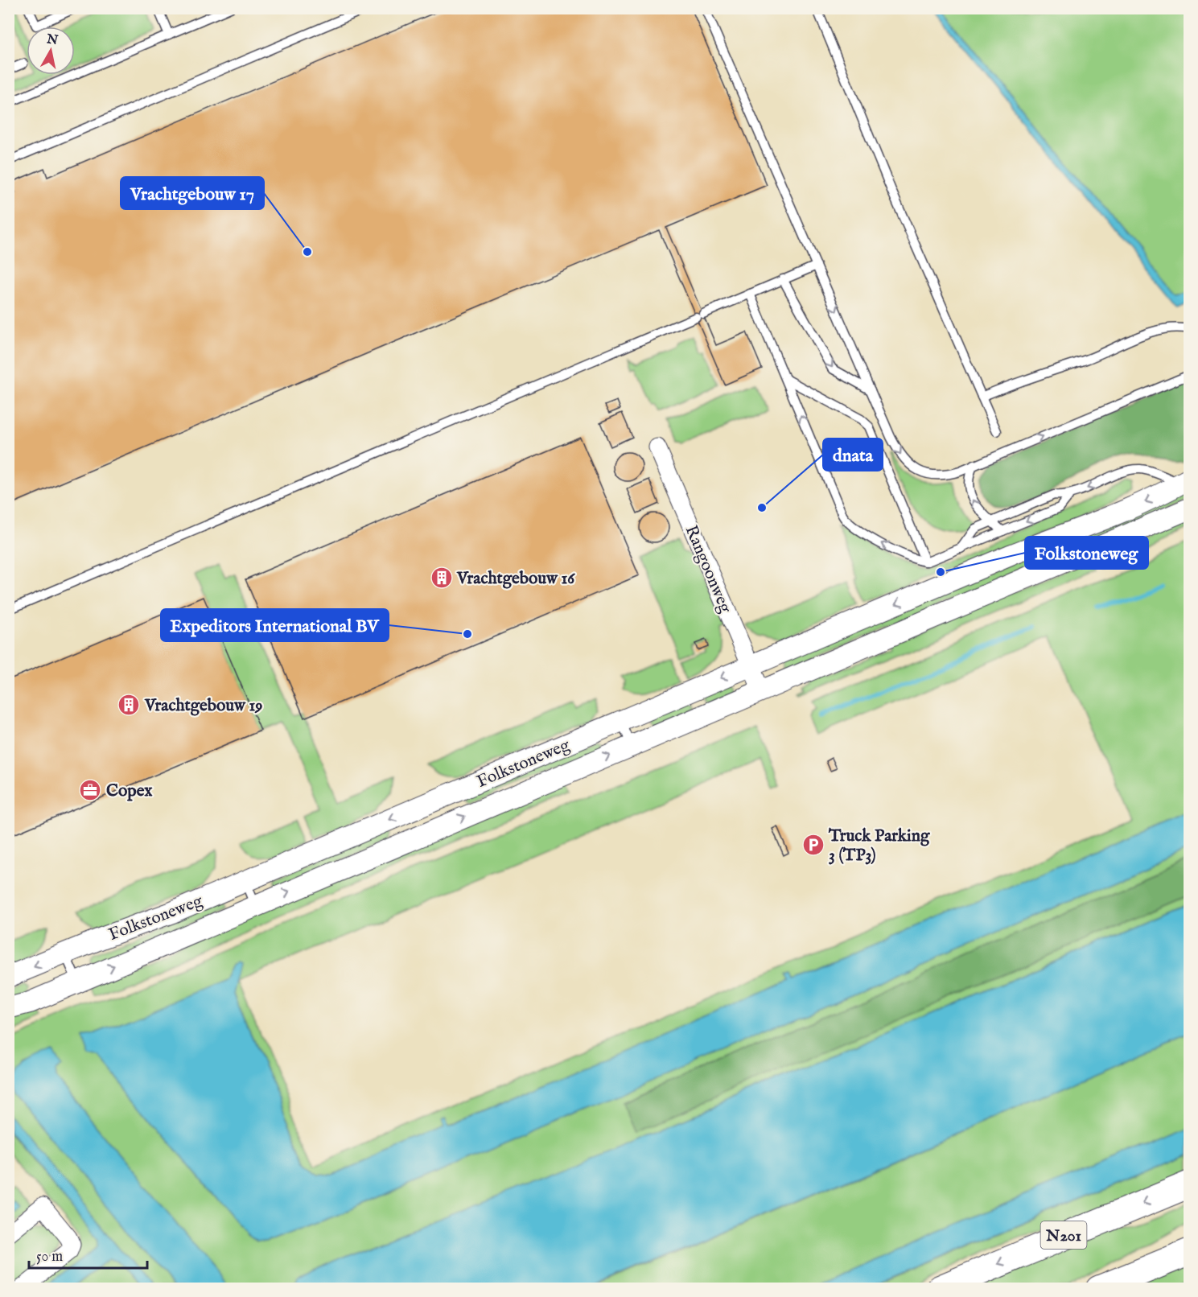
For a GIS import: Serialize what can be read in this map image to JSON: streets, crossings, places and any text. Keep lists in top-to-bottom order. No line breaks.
{"streets":{"highway":["N201"],"street":["Rangoonweg","Folkstoneweg"]},"crossings":[["Rangoonweg","Folkstoneweg"]],"places":{"other":["Vrachtgebouw 17","dnata","Folkstoneweg","Expeditors International BV"],"building":["Vrachtgebouw 16","Vrachtgebouw 19"],"office":["Copex"],"parking":["Truck Parking 3 (TP3)"]},"scale_bar":"50 m","north":"top"}
